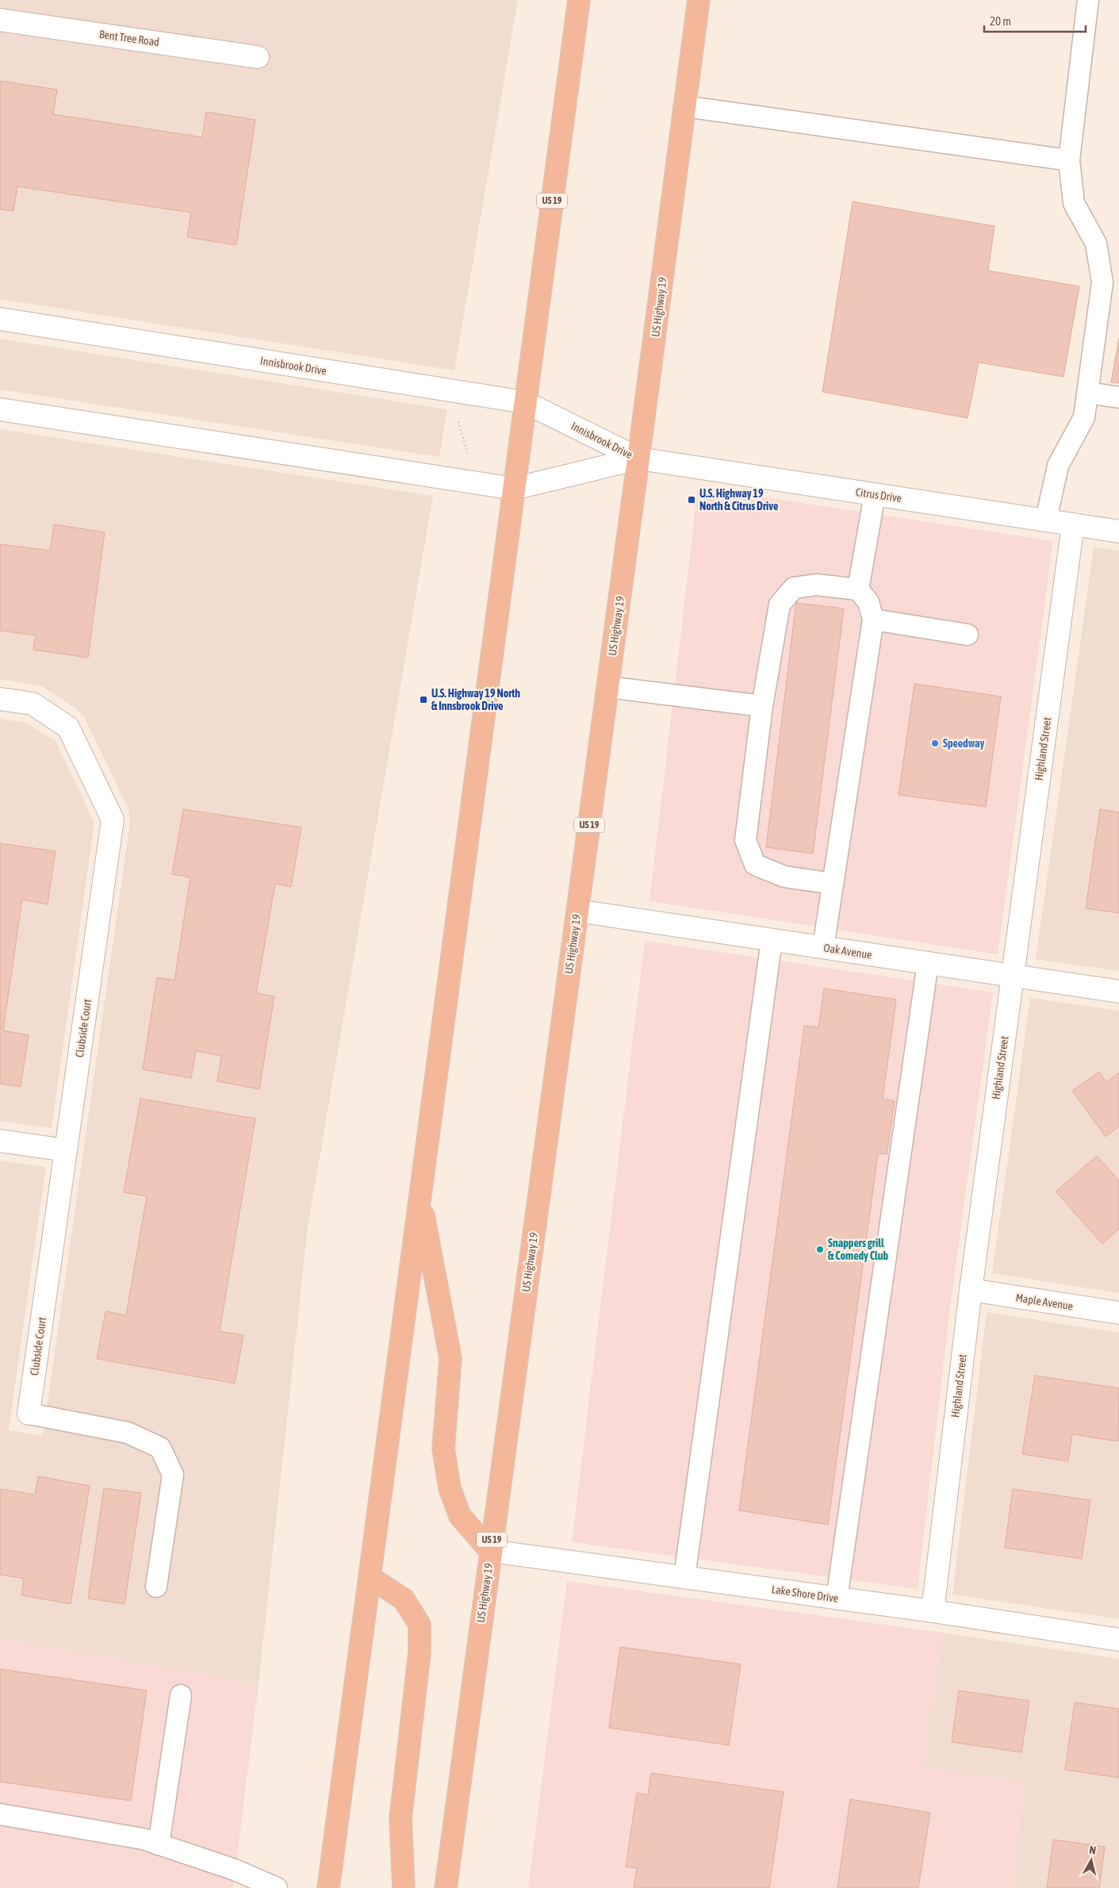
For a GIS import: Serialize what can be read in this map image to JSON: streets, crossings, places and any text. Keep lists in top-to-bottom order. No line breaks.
{"streets":{"highway":["US 19","US Highway 19"],"street":["Bent Tree Road","Innisbrook Drive","Citrus Drive","Highland Street","Oak Avenue","Clubside Court","Maple Avenue","Lake Shore Drive"]},"crossings":[["US 19","Innisbrook Drive"],["US Highway 19","Innisbrook Drive"],["US Highway 19","Citrus Drive"],["US Highway 19","Oak Avenue"],["US Highway 19","Lake Shore Drive"],["Innisbrook Drive","Citrus Drive"],["Citrus Drive","Highland Street"],["Highland Street","Oak Avenue"],["Highland Street","Maple Avenue"],["Highland Street","Lake Shore Drive"]],"places":{"transit":["U.S. Highway 19 North & Citrus Drive","U.S. Highway 19 North & Innsbrook Drive"],"other":["Speedway","Snappers grill & Comedy Club"]},"scale_bar":"20 m","north":"top"}
